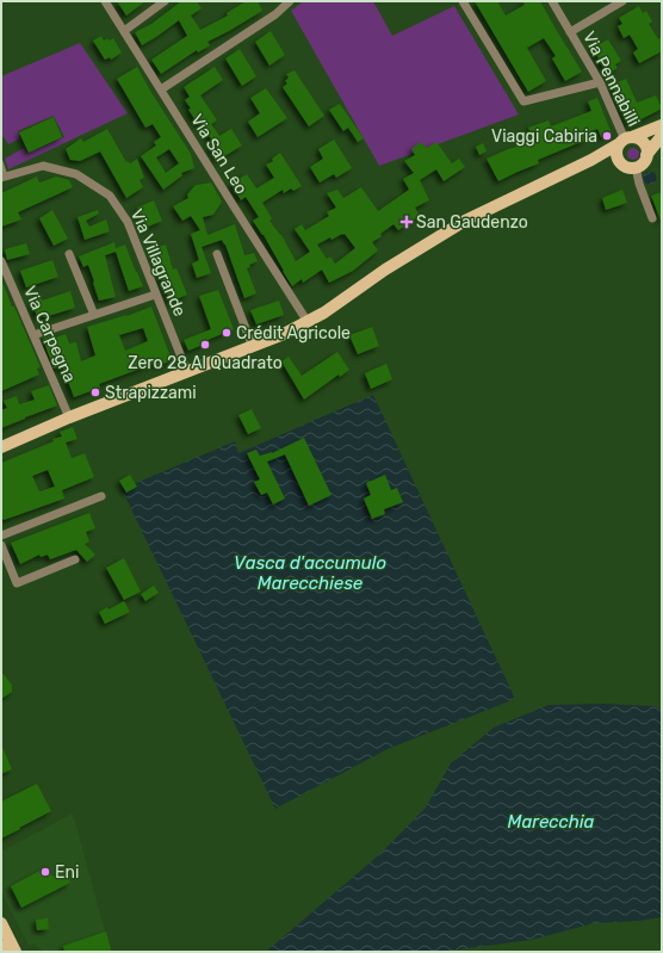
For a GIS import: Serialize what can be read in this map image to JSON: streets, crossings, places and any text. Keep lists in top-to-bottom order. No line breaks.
{"streets":{"street":["Via Pennabilli","Via San Leo","Via Villagrande","Via Carpegna"]},"water":["Vasca d'accumulo Marecchiese","Marecchia"],"places":{"other":["Viaggi Cabiria","Crédit Agricole","Zero 28 Al Quadrato","Strapizzami","Eni"],"health":["San Gaudenzo"]}}
